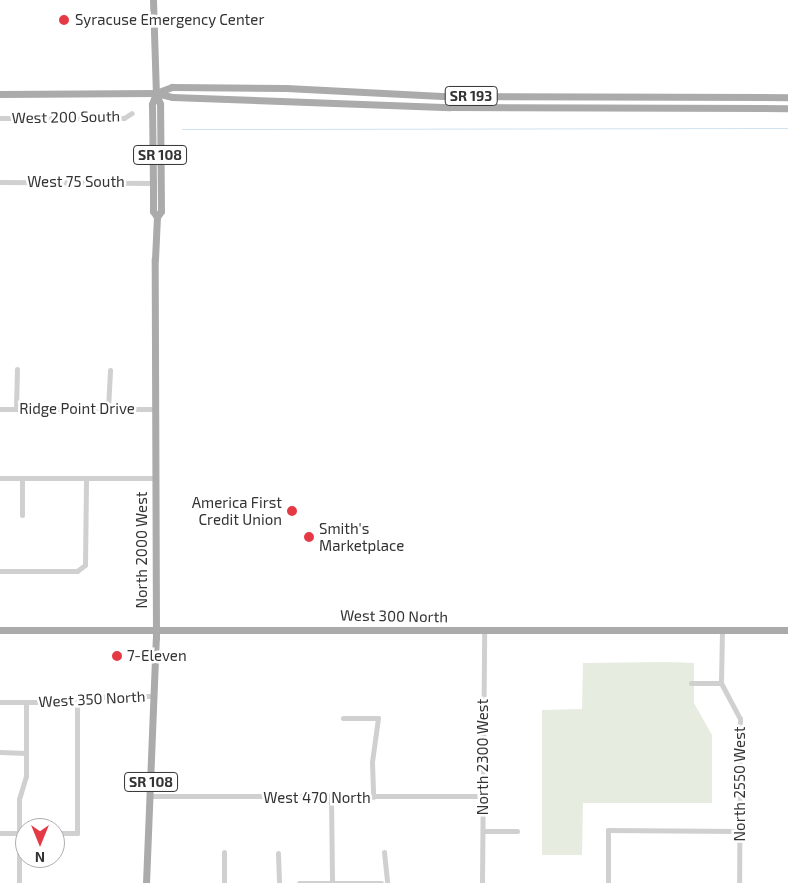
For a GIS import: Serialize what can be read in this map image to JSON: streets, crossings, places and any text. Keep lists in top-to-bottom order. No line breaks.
{"streets":{"main road":["SR 193","SR 108","North 2000 West","West 300 North"],"street":["West 200 South","West 75 South","Ridge Point Drive","West 350 North","North 2300 West","North 2550 West","West 470 North"]},"crossings":[["SR 193","North 2000 West"],["West 75 South","North 2000 West"],["Ridge Point Drive","North 2000 West"],["North 2000 West","West 300 North"],["North 2000 West","West 350 North"],["North 2000 West","West 470 North"],["West 300 North","North 2300 West"],["West 300 North","North 2550 West"],["North 2300 West","West 470 North"]],"places":["Syracuse Emergency Center","America First Credit Union","Smith's Marketplace","7-Eleven"],"north":"bottom"}
